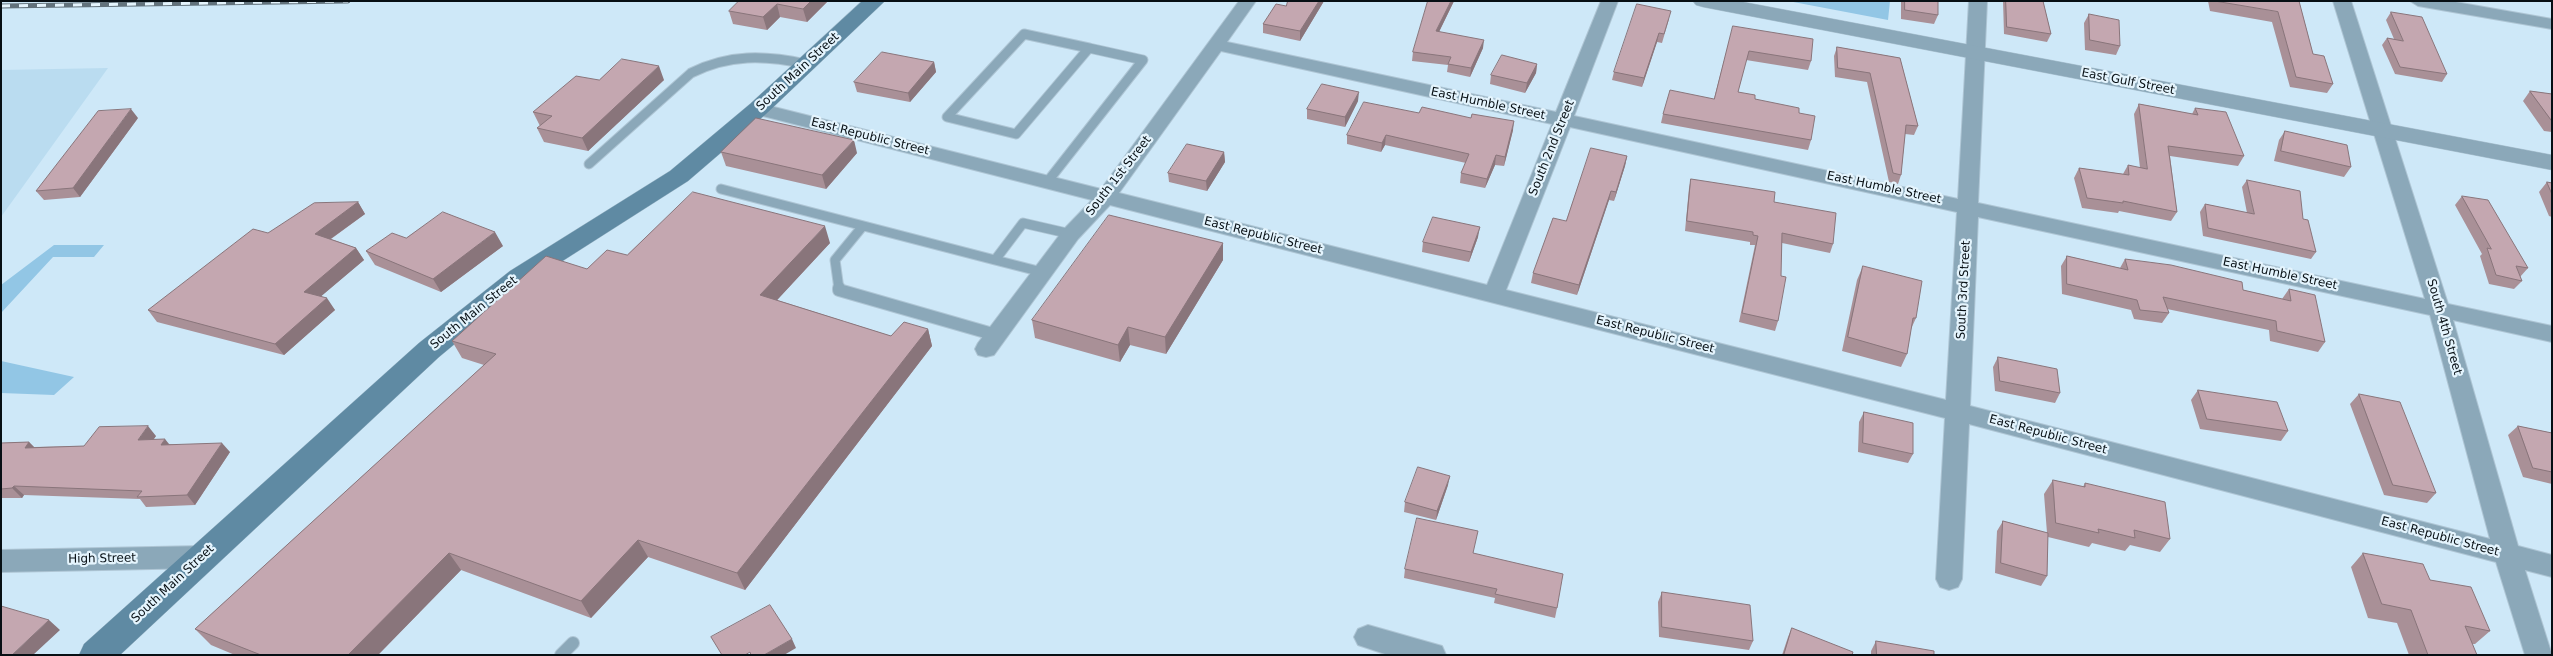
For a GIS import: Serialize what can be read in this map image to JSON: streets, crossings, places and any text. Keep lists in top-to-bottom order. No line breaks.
{"streets":{"main road":["South Main Street"],"street":["East Gulf Street","East Humble Street","East Republic Street","South 2nd Street","South 1st Street","South 3rd Street","South 4th Street","High Street"]},"crossings":[["South Main Street","East Republic Street"],["South Main Street","High Street"],["East Gulf Street","South 3rd Street"],["East Gulf Street","South 4th Street"],["East Humble Street","South 2nd Street"],["East Humble Street","South 1st Street"],["East Humble Street","South 3rd Street"],["East Humble Street","South 4th Street"],["East Republic Street","South 2nd Street"],["East Republic Street","South 1st Street"],["East Republic Street","South 3rd Street"],["East Republic Street","South 4th Street"]]}
